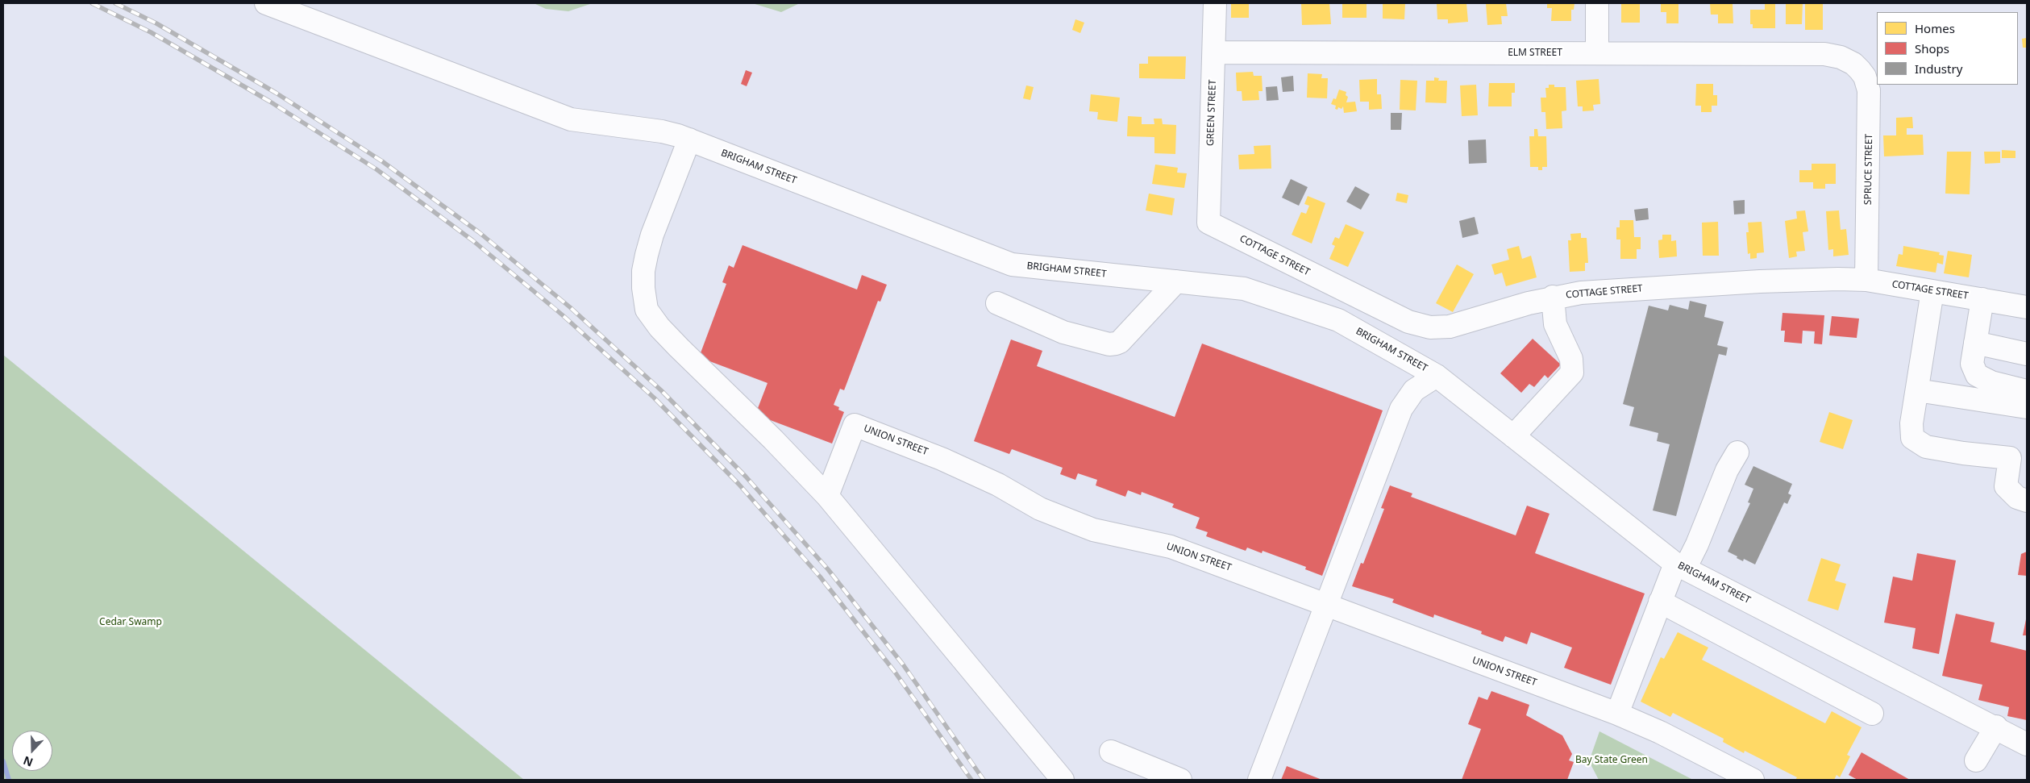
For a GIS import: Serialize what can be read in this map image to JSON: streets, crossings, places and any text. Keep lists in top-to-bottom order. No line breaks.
{"streets":{"street":["ELM STREET","GREEN STREET","BRIGHAM STREET","SPRUCE STREET","COTTAGE STREET","UNION STREET"]},"crossings":[["ELM STREET","GREEN STREET"],["ELM STREET","SPRUCE STREET"],["GREEN STREET","COTTAGE STREET"],["SPRUCE STREET","COTTAGE STREET"]],"parks":["Cedar Swamp","Bay State Green"],"legend":["Homes","Shops","Industry"],"north":"bottom"}
